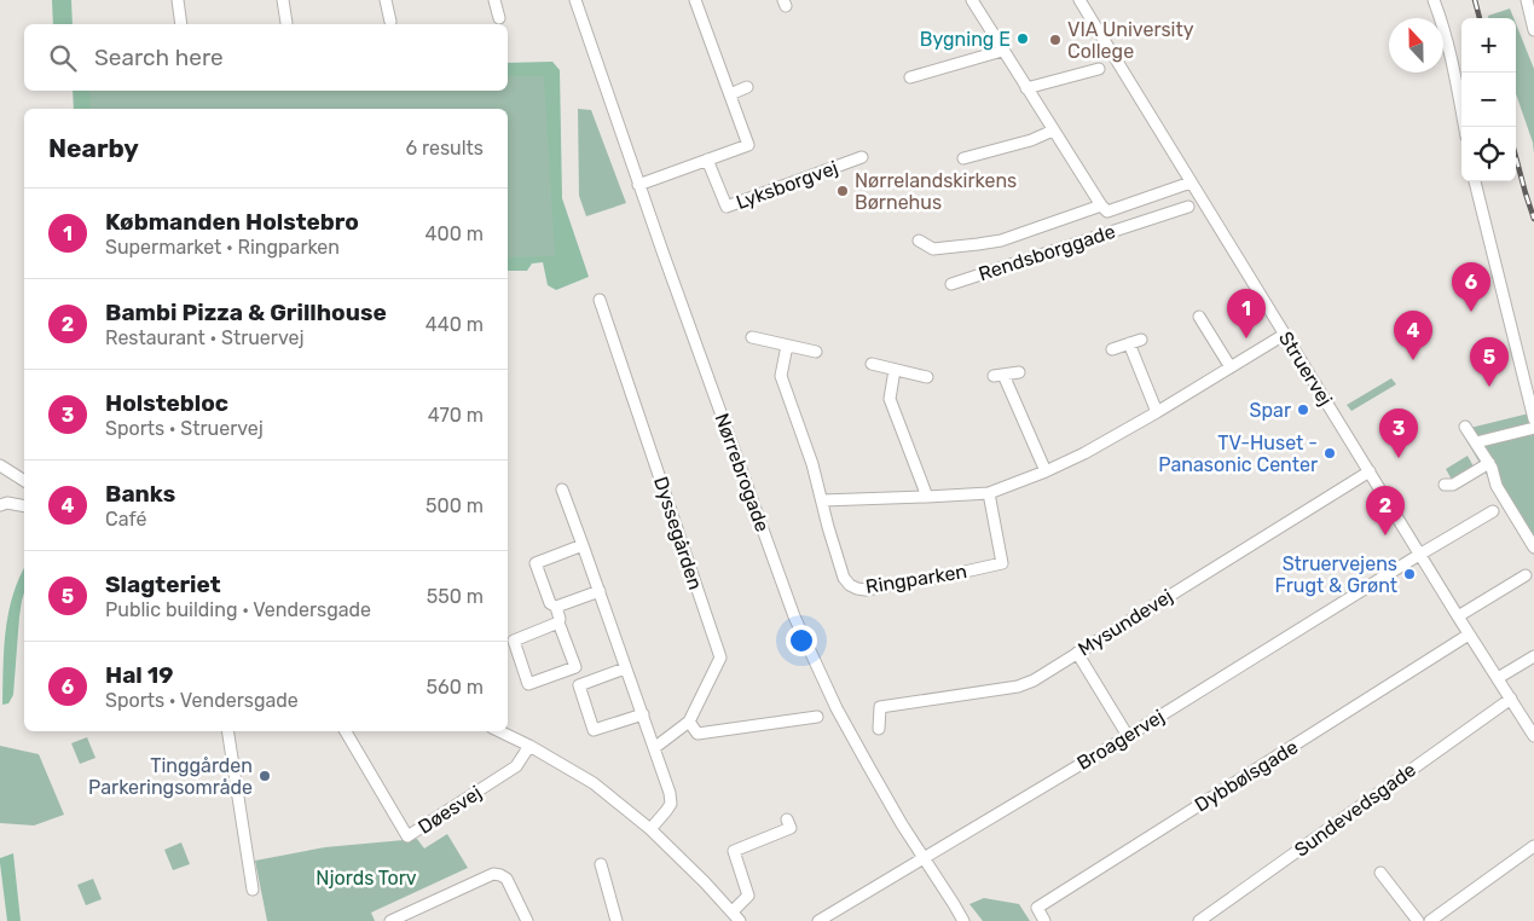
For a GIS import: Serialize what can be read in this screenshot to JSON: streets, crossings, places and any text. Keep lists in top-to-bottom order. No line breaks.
{"streets":{"street":["Lyksborgvej","Rendsborggade","Struervej","Nørrebrogade","Dyssegården","Ringparken","Mysundevej","Broagervej","Dybbølsgade","Døesvej","Sundevedsgade"]},"crossings":[["Rendsborggade","Struervej"],["Struervej","Mysundevej"],["Struervej","Broagervej"],["Struervej","Dybbølsgade"],["Struervej","Sundevedsgade"],["Nørrebrogade","Broagervej"]],"parks":["Njords Torv"],"places":["Bygning E","VIA University College","Nørrelandskirkens Børnehus","Spar","TV-Huset - Panasonic Center","Struervejens Frugt & Grønt","Tinggården Parkeringsområde"],"north":"top","page":{"map_buttons":["+","−"],"search":"Search here","heading":["Nearby","6 results"],"list":[{"mark":"1","name":"Købmanden Holstebro","note":"Supermarket · Ringparken","value":"400 m"},{"mark":"2","name":"Bambi Pizza & Grillhouse","note":"Restaurant · Struervej","value":"440 m"},{"mark":"3","name":"Holstebloc","note":"Sports · Struervej","value":"470 m"},{"mark":"4","name":"Banks","note":"Café","value":"500 m"},{"mark":"5","name":"Slagteriet","note":"Public building · Vendersgade","value":"550 m"},{"mark":"6","name":"Hal 19","note":"Sports · Vendersgade","value":"560 m"}],"pins":["6","1","4","5","3","2"]}}
